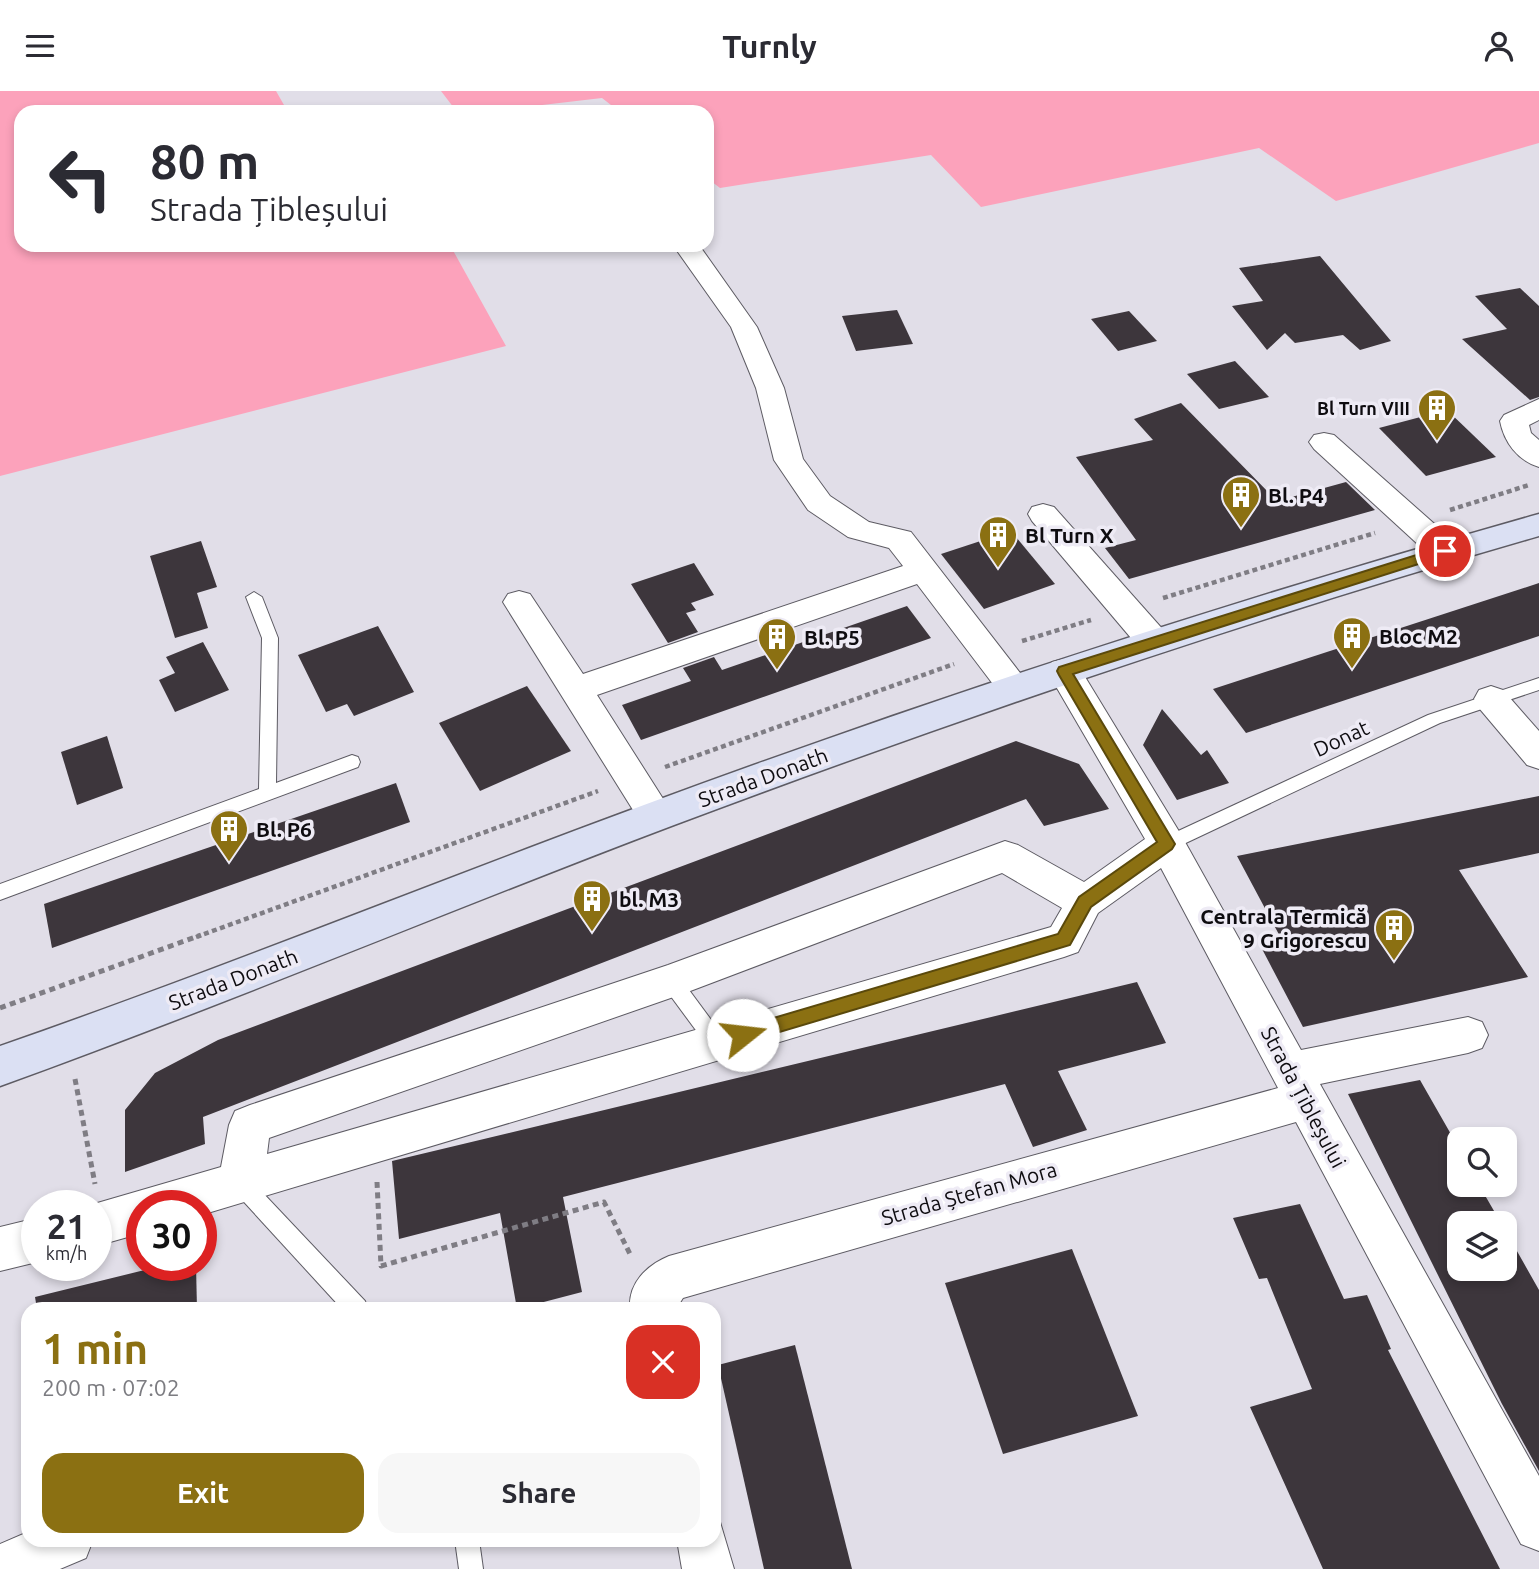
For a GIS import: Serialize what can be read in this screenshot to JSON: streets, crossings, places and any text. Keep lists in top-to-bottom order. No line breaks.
{"streets":{"main road":["Strada Donath"],"street":["Strada Țibleșului","Strada Ștefan Mora"],"lane":["Donat"]},"crossings":[["Donat","Strada Țibleșului"],["Strada Donath","Strada Țibleșului"],["Strada Țibleșului","Strada Ștefan Mora"]],"places":{"building":["Bl Turn VIII","Bl. P4","Bl Turn X","Bloc M2","Bl. P5","Bl. P6","bl. M3","Centrala Termică 9 Grigorescu"]},"page":{"header":"Turnly","turn":["80 m","Strada Țibleșului"],"speed":"21 km/h","limit":"30","heading":["1 min","200 m · 07:02"],"buttons":["Exit","Share"]}}
